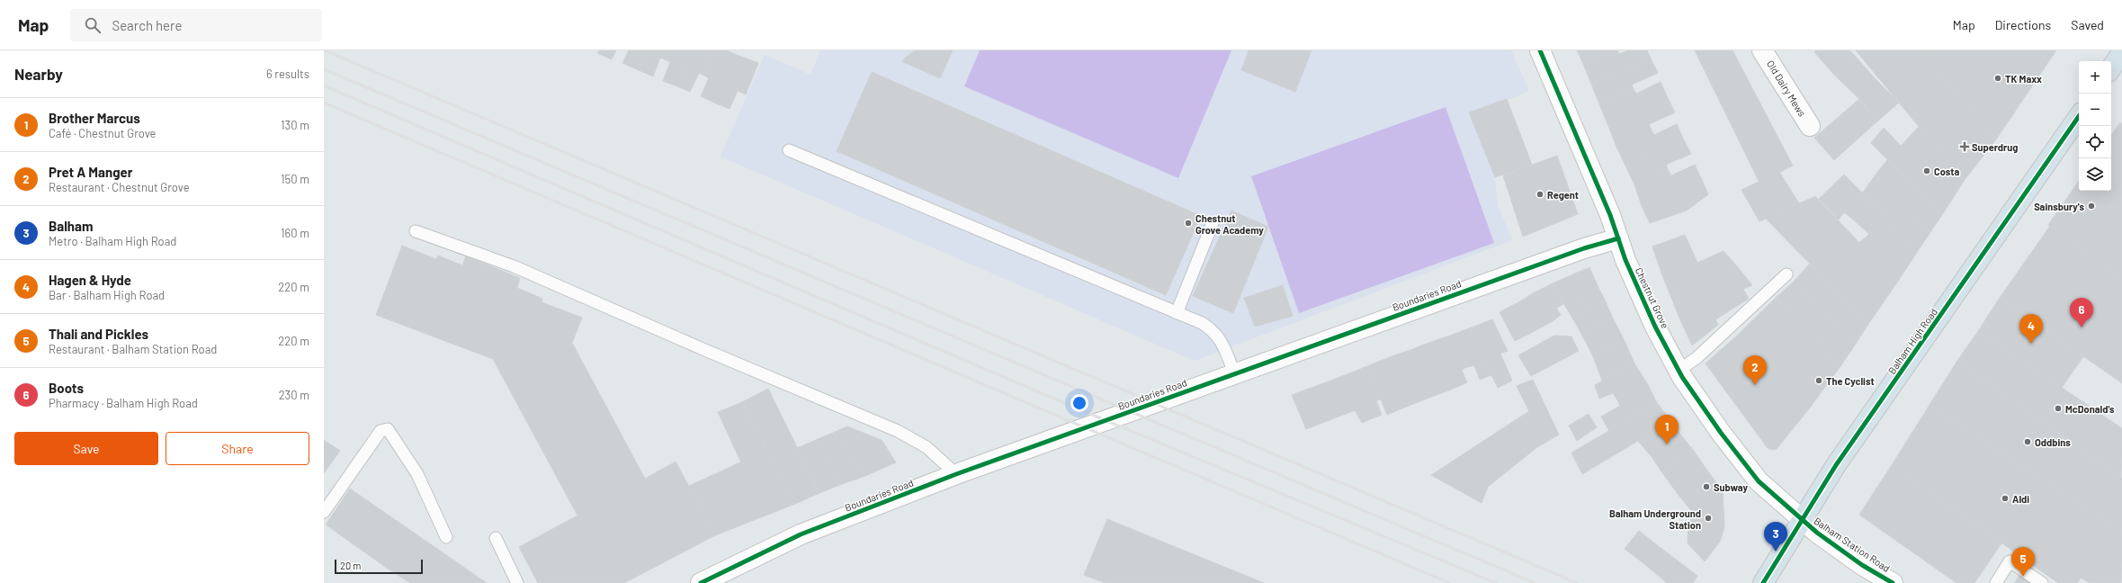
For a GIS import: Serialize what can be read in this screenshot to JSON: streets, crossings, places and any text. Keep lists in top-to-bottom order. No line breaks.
{"streets":{"highway":["Balham High Road"],"street":["Old Dairy Mews","Boundaries Road","Chestnut Grove","Balham Station Road"]},"crossings":[["Boundaries Road","Chestnut Grove"],["Chestnut Grove","Balham High Road"],["Chestnut Grove","Balham Station Road"],["Balham High Road","Balham Station Road"]],"places":{"other":["TK Maxx","Costa","Regent","Sainsbury's","Chestnut Grove Academy","The Cyclist","McDonald's","Oddbins","Subway","Aldi","Balham Underground Station"],"health":["Superdrug"]},"scale_bar":"20 m","page":{"header":"Map","search":"Search here","nav":["Map","Directions","Saved"],"heading":["Nearby","6 results"],"map_buttons":["+","−"],"list":[{"mark":"1","name":"Brother Marcus","note":"Café · Chestnut Grove","value":"130 m"},{"mark":"2","name":"Pret A Manger","note":"Restaurant · Chestnut Grove","value":"150 m"},{"mark":"3","name":"Balham","note":"Metro · Balham High Road","value":"160 m"},{"mark":"4","name":"Hagen & Hyde","note":"Bar · Balham High Road","value":"220 m"},{"mark":"5","name":"Thali and Pickles","note":"Restaurant · Balham Station Road","value":"220 m"},{"mark":"6","name":"Boots","note":"Pharmacy · Balham High Road","value":"230 m"}],"pins":["6","4","2","1","3","5"],"buttons":["Save","Share"],"scale":"20 m"}}
